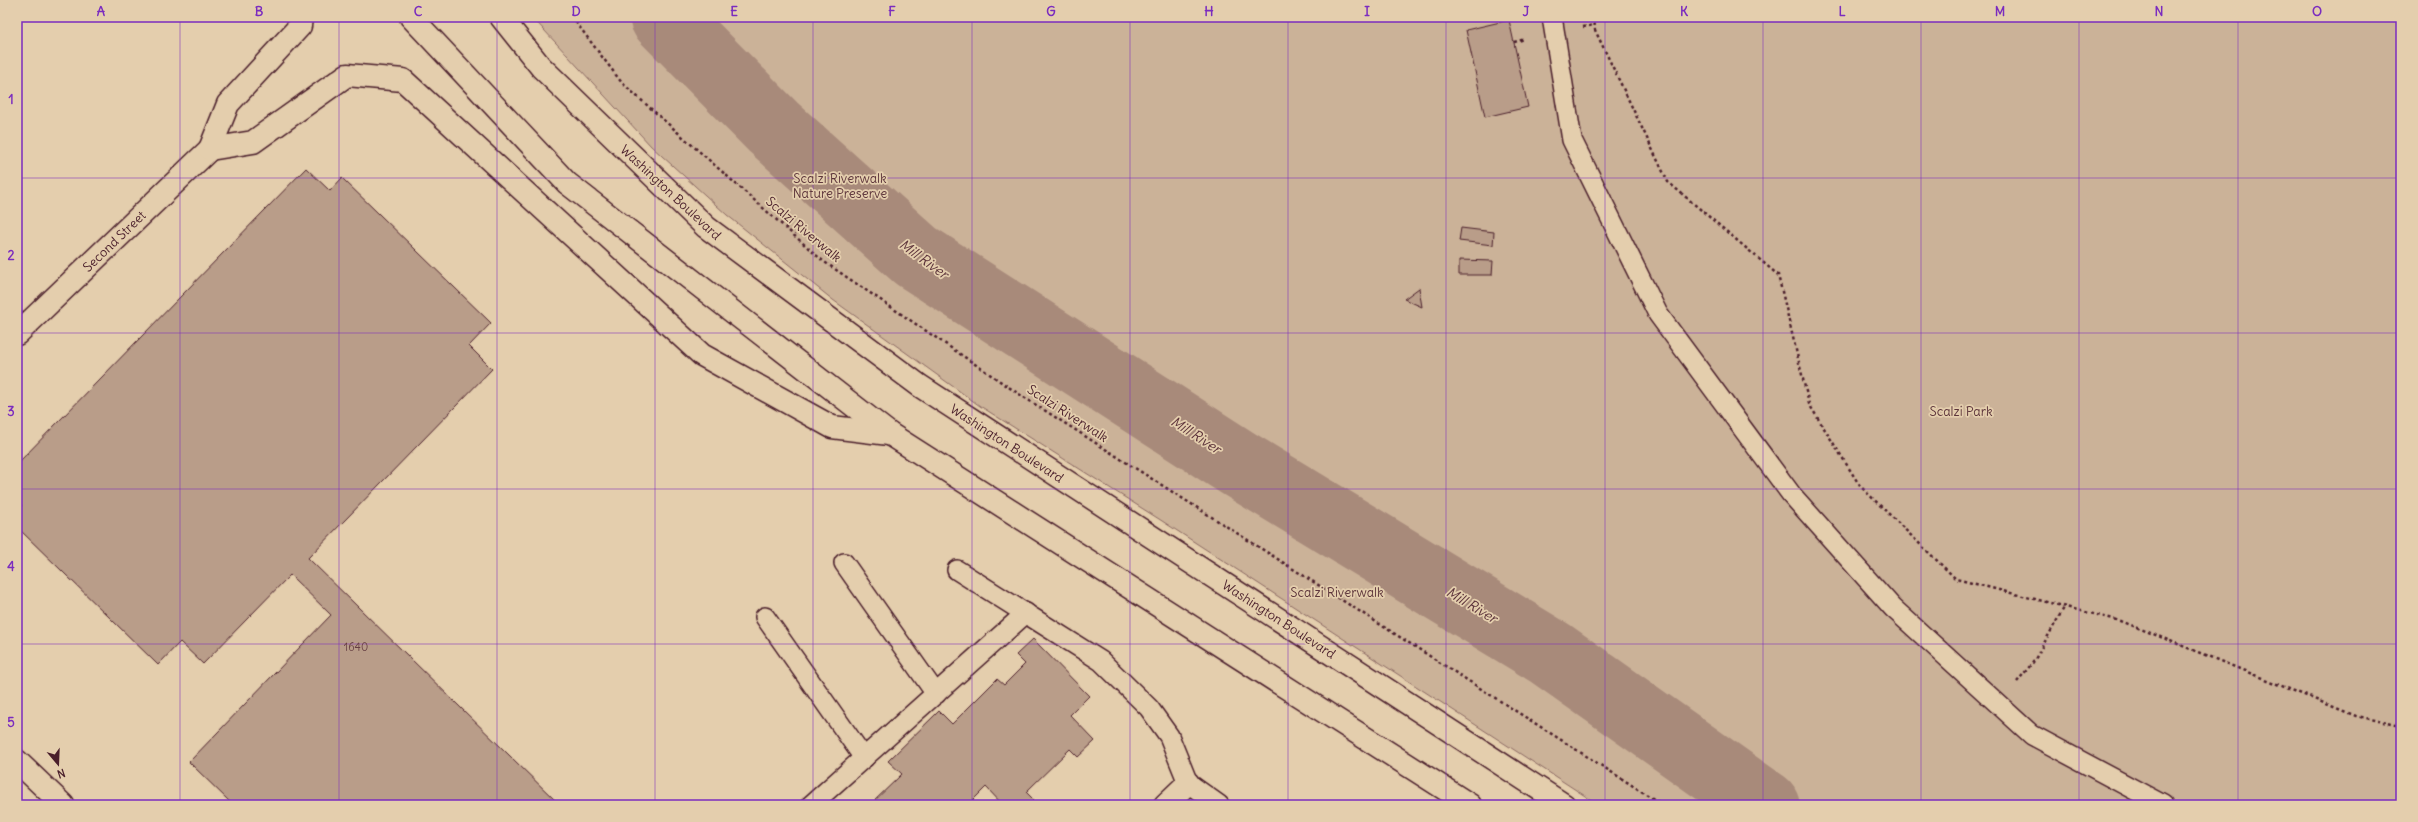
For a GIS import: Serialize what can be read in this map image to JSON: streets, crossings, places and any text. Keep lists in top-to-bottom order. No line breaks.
{"streets":{"main road":["Washington Boulevard","Second Street"],"path":["Scalzi Riverwalk"]},"water":["Mill River"],"parks":["Scalzi Riverwalk Nature Preserve","Scalzi Park","Scalzi Riverwalk"],"house_numbers":["1640"],"north":"bottom","grid":{"columns":["A","B","C","D","E","F","G","H","I","J","K","L","M","N","O"],"rows":["1","2","3","4","5"]}}
